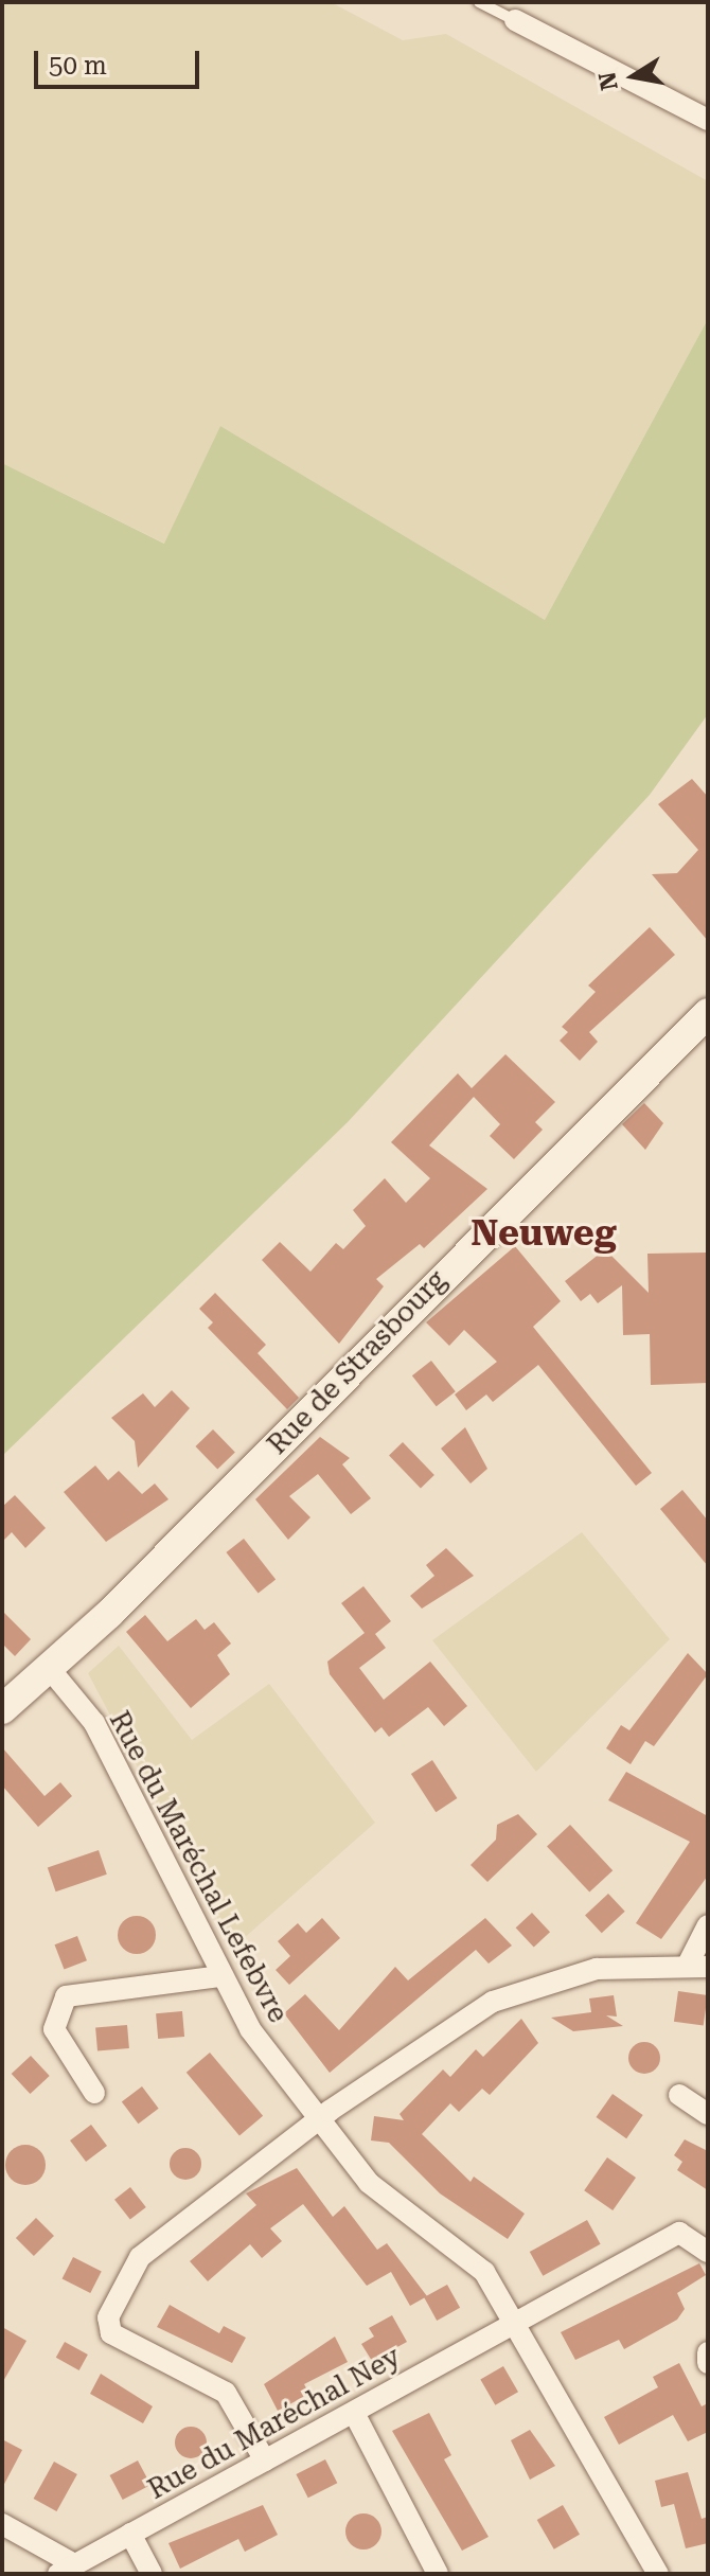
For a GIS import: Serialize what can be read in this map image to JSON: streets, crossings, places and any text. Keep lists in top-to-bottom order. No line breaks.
{"streets":{"main road":["Rue de Strasbourg"],"street":["Rue du Maréchal Lefebvre","Rue du Maréchal Ney"]},"crossings":[["Rue de Strasbourg","Rue du Maréchal Lefebvre"],["Rue du Maréchal Lefebvre","Rue du Maréchal Ney"]],"districts":["Neuweg"],"scale_bar":"50 m","north":"left"}
